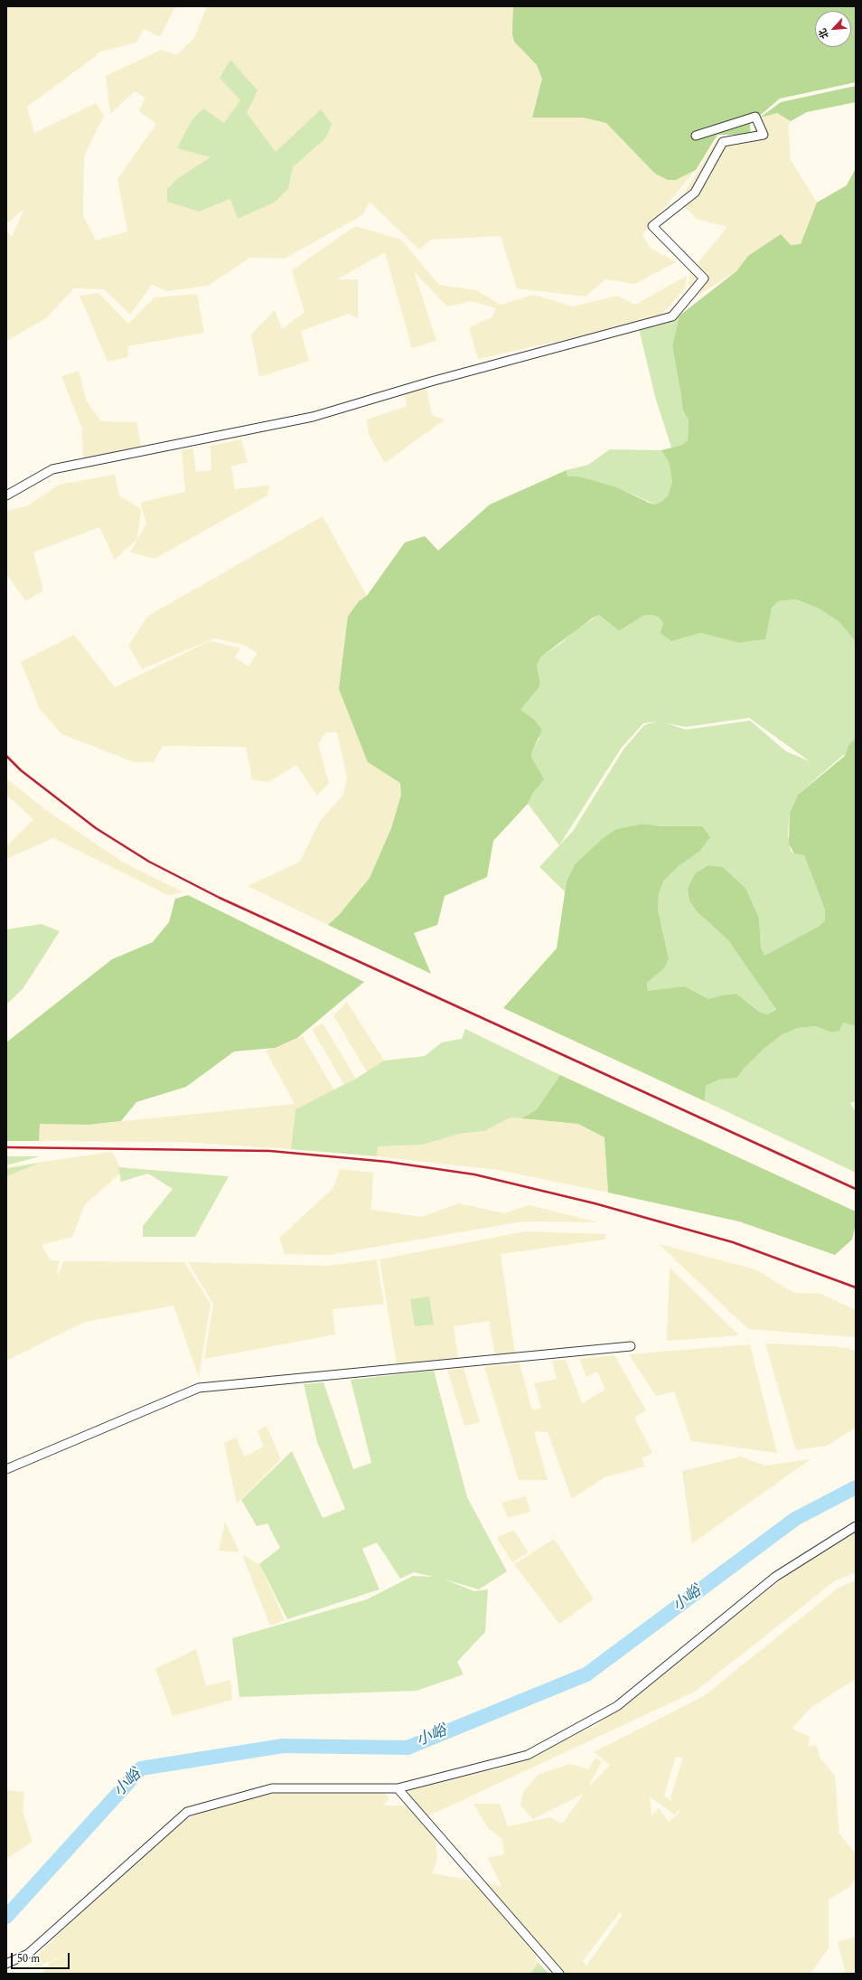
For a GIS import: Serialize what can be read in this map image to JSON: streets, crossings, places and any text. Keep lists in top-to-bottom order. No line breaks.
{"water":["小峪"],"scale_bar":"50 m","north":"bottom left"}
